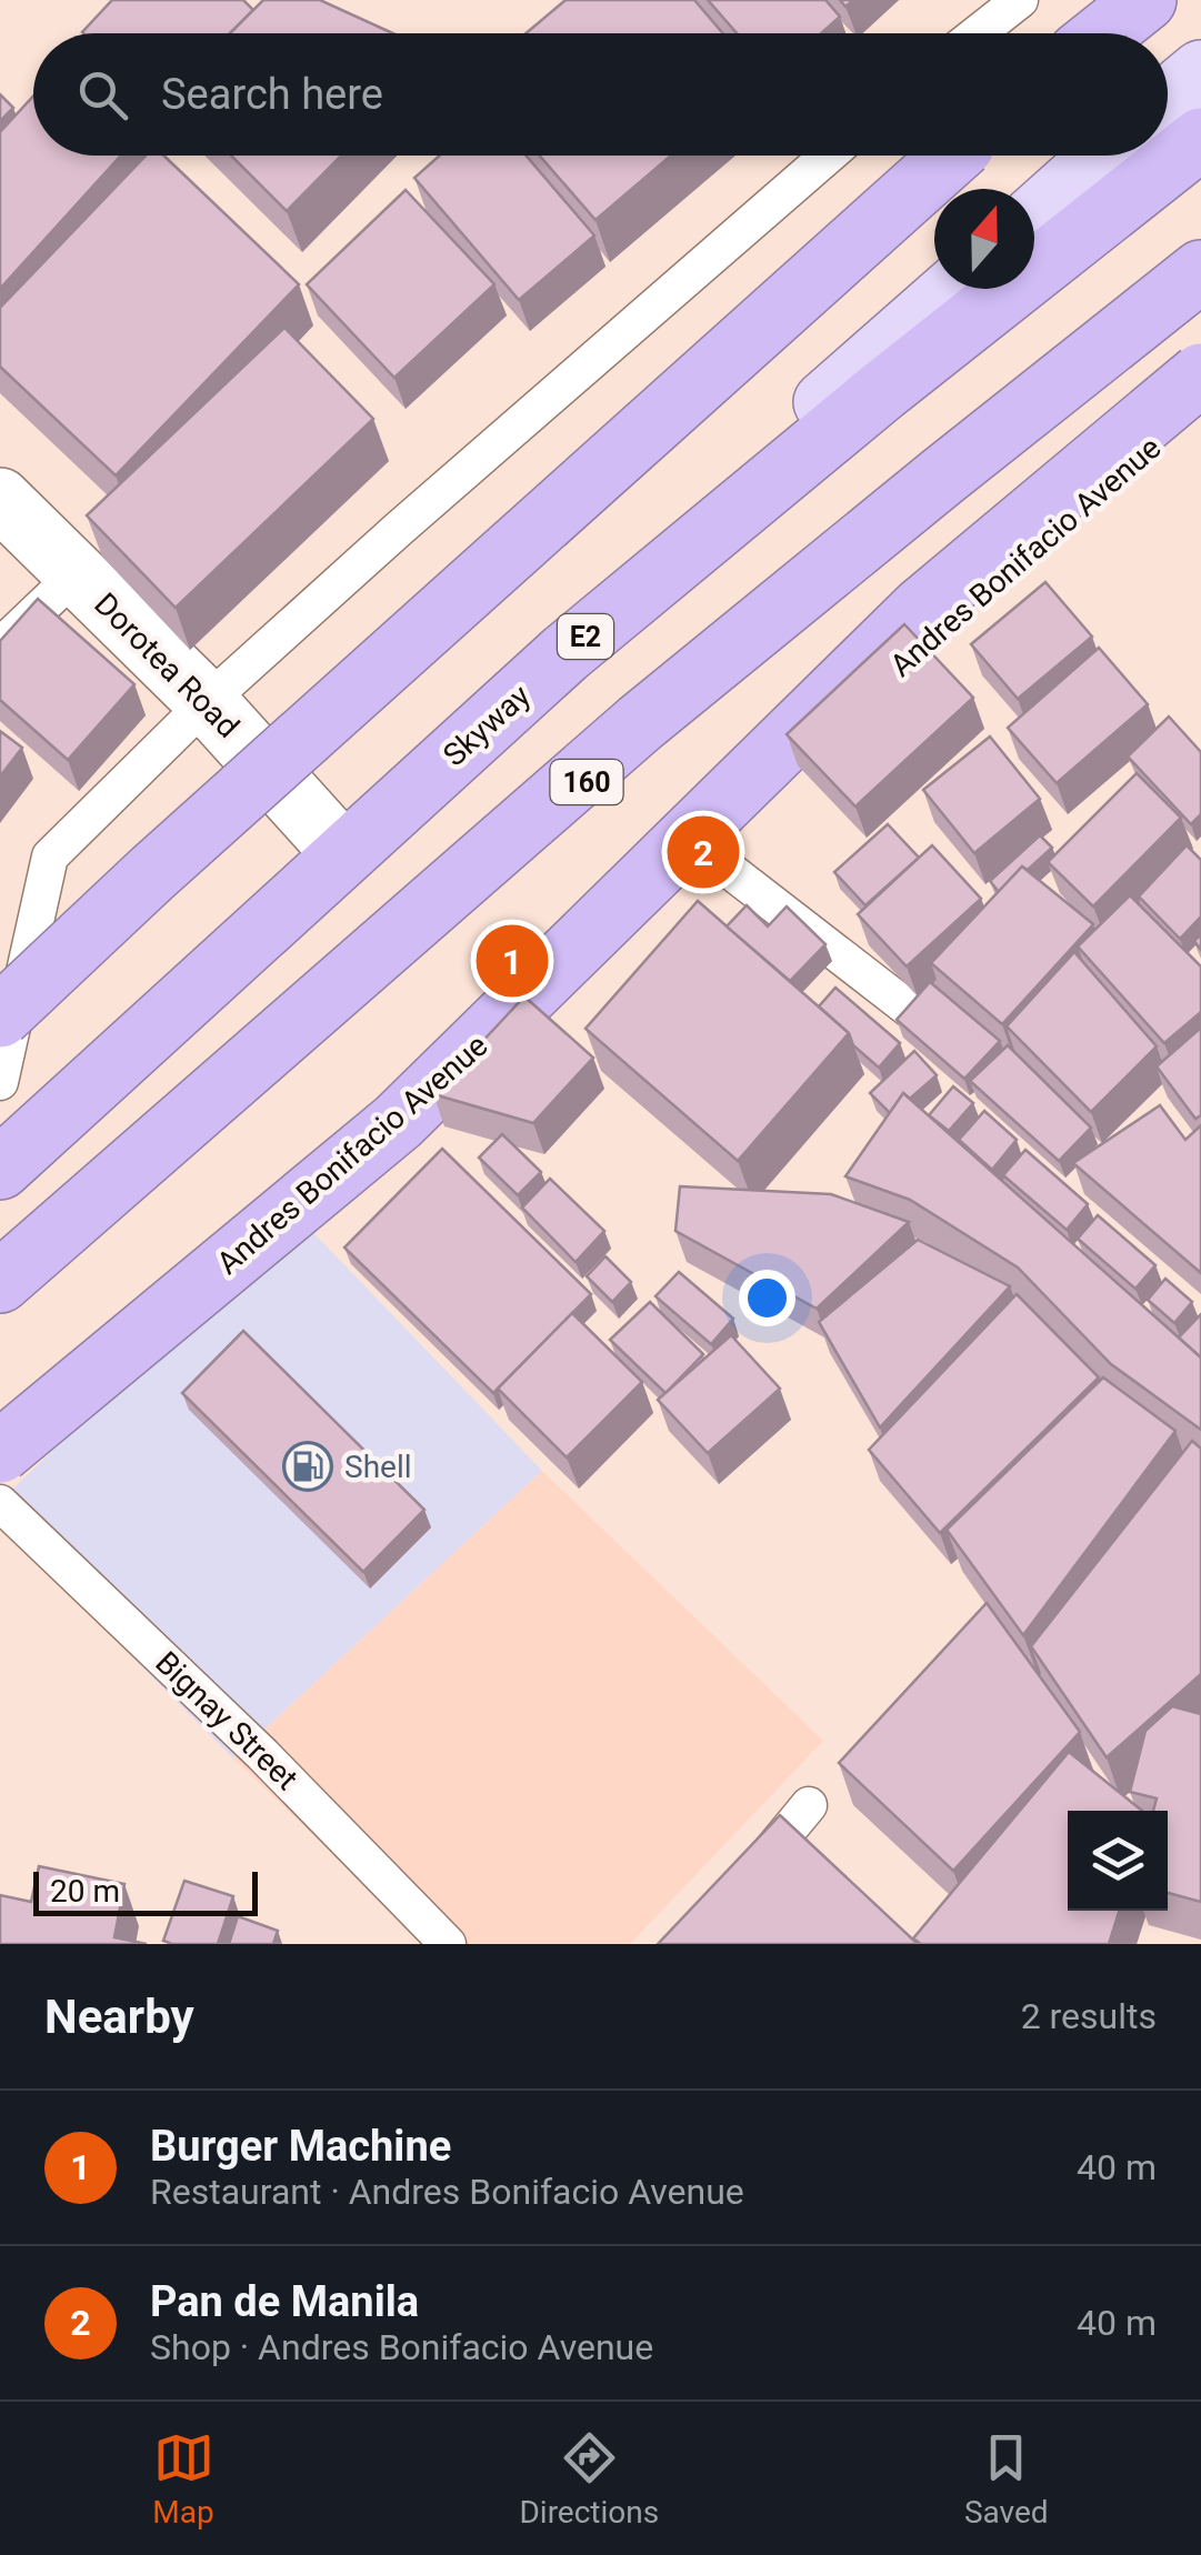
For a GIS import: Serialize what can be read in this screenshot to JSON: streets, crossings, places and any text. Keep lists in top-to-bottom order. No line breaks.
{"streets":{"highway":["E2","Skyway"],"main road":["160"],"street":["Andres Bonifacio Avenue","Dorotea Road"],"lane":["Bignay Street"]},"places":{"fuel station":["Shell"]},"scale_bar":"20 m","north":"top","page":{"search":"Search here","pins":["2","1"],"scale":"20 m","heading":["Nearby","2 results"],"list":[{"mark":"1","name":"Burger Machine","note":"Restaurant · Andres Bonifacio Avenue","value":"40 m"},{"mark":"2","name":"Pan de Manila","note":"Shop · Andres Bonifacio Avenue","value":"40 m"}],"nav":["Map","Directions","Saved"]}}
